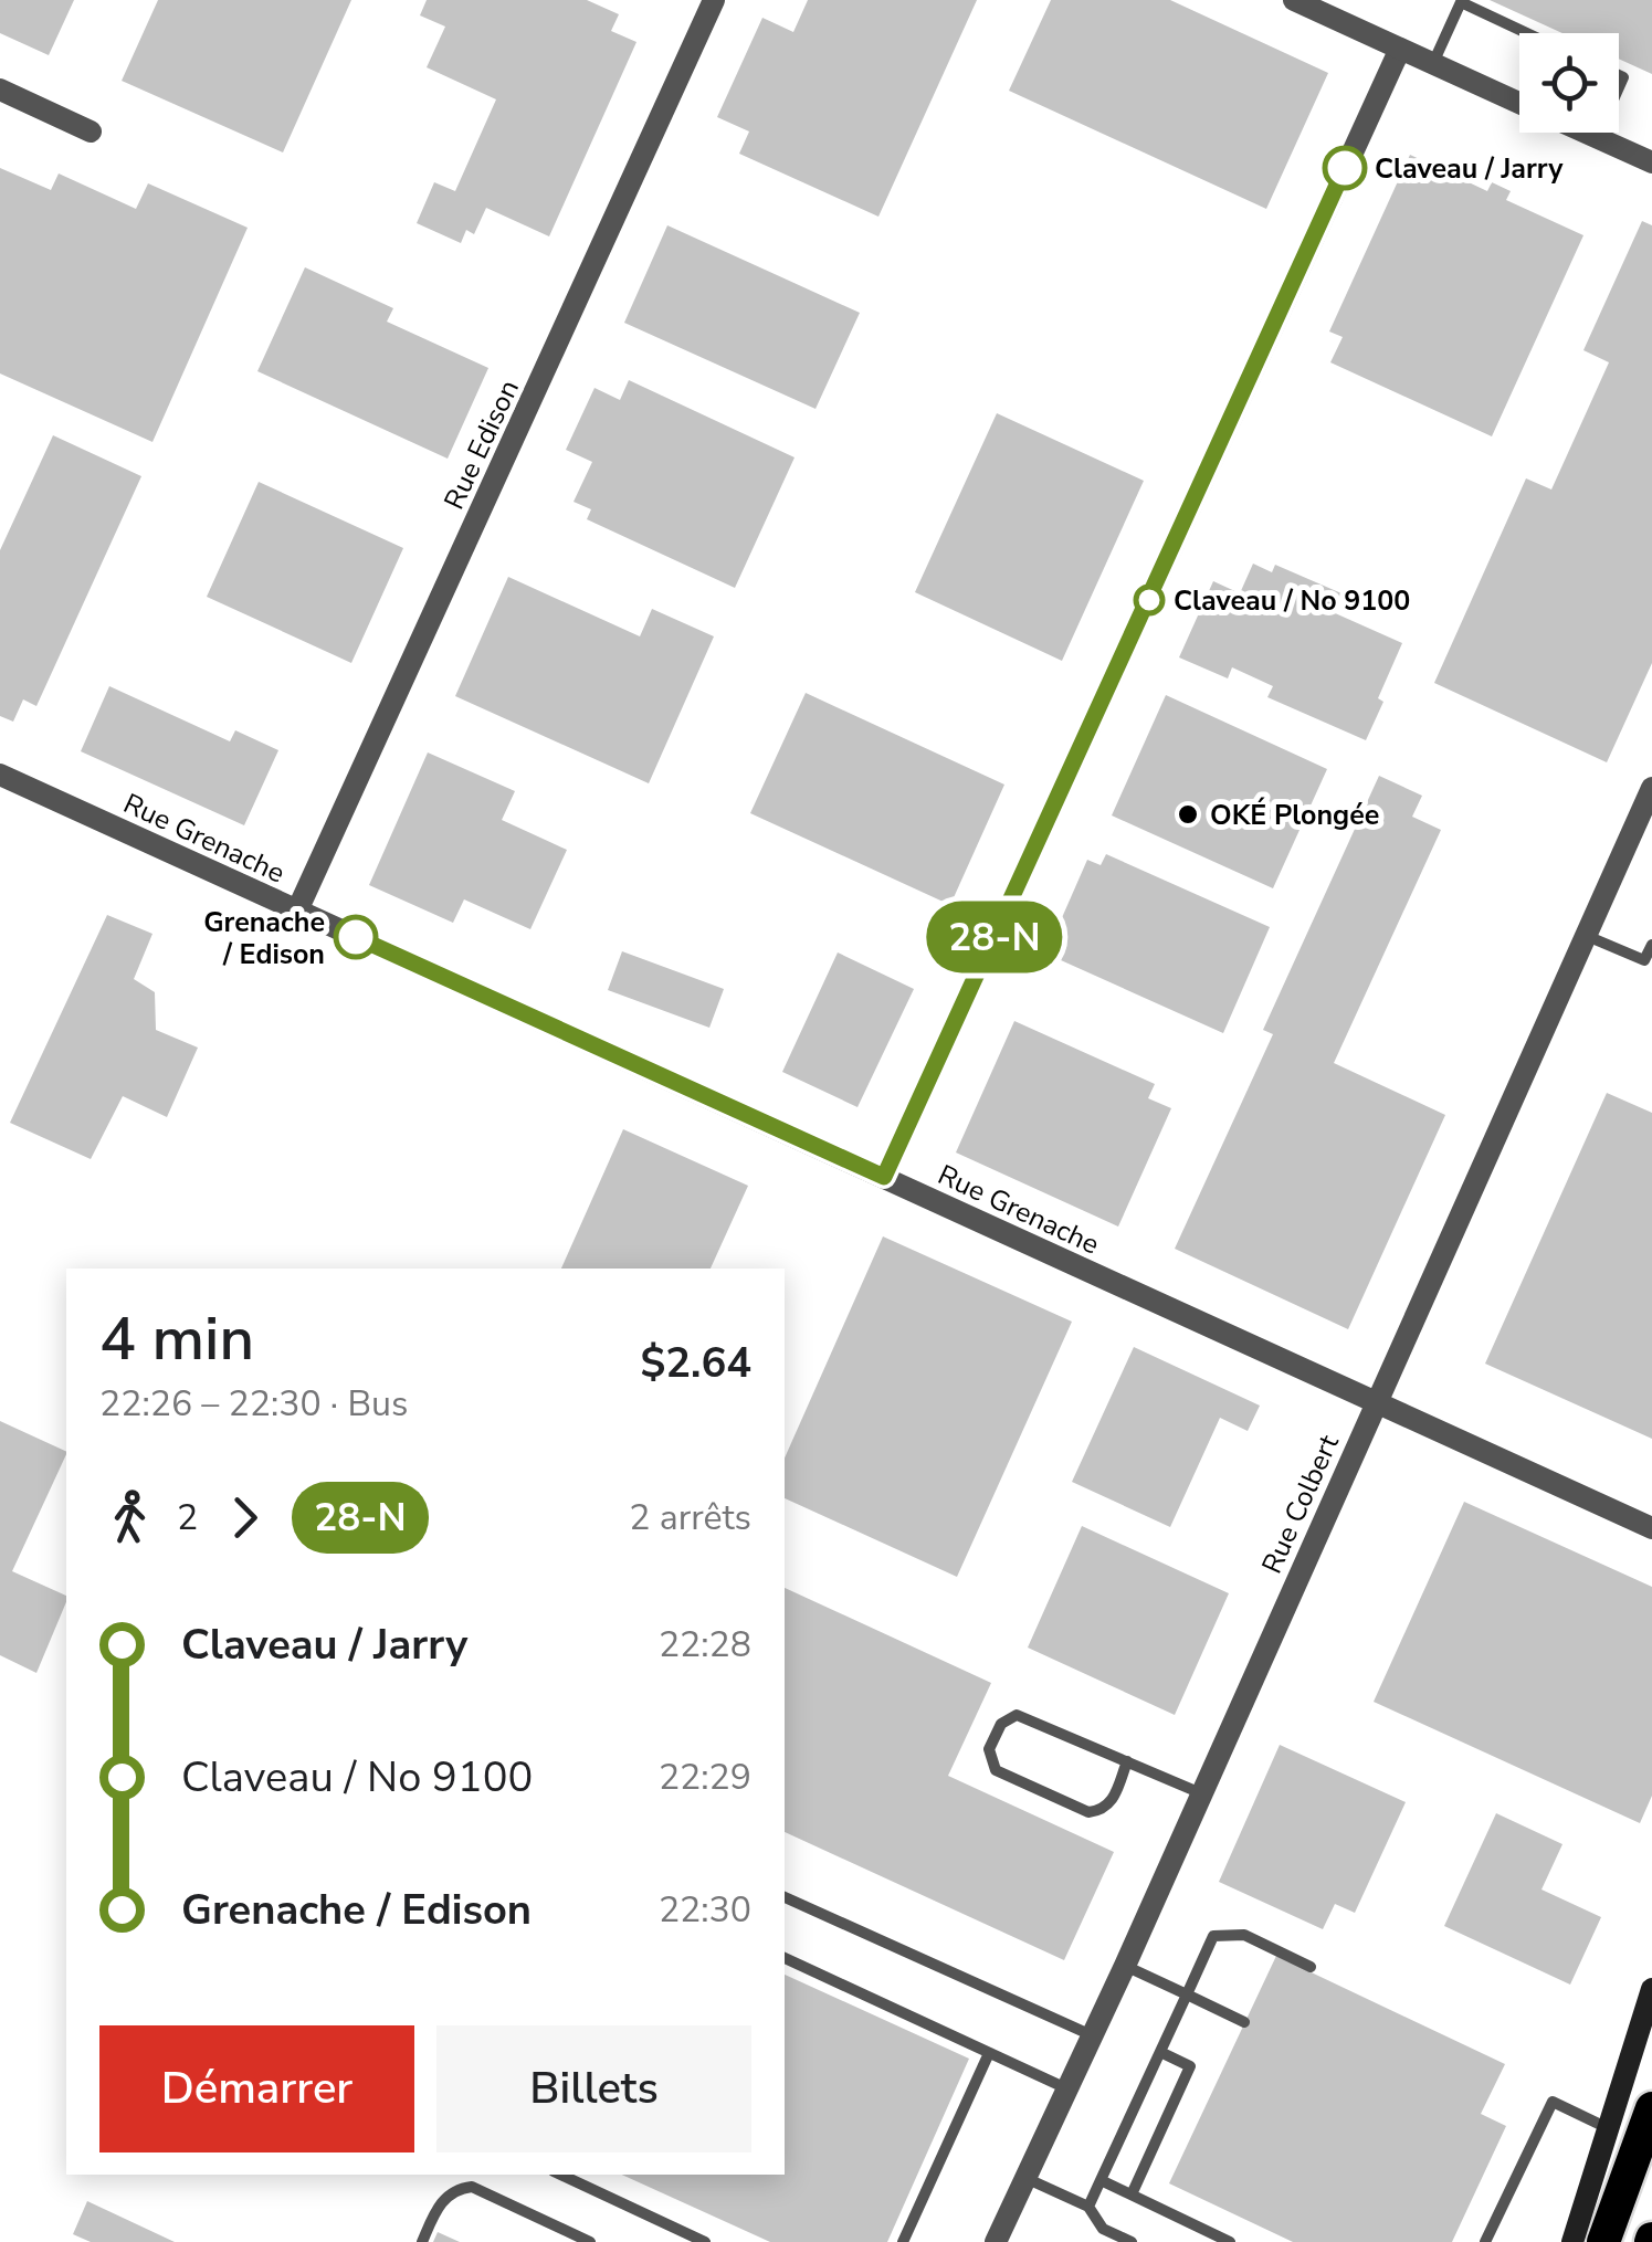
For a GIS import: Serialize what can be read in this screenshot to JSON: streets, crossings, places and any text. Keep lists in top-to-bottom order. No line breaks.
{"streets":{"street":["Rue Edison","Rue Grenache","Rue Colbert"]},"crossings":[["Rue Edison","Rue Grenache"],["Rue Grenache","Rue Colbert"]],"places":["Claveau / Jarry","Claveau / No 9100","OKÉ Plongée","Grenache / Edison"],"lines":["bus line 28-N"],"page":{"on_map":"28-N","heading":["4 min","22:26 – 22:30 · Bus","$2.64"],"legs":["2","28-N","2 arrêts"],"list":[{"name":"Claveau / Jarry","value":"22:28"},{"name":"Claveau / No 9100","value":"22:29"},{"name":"Grenache / Edison","value":"22:30"}],"buttons":["Démarrer","Billets"]}}
